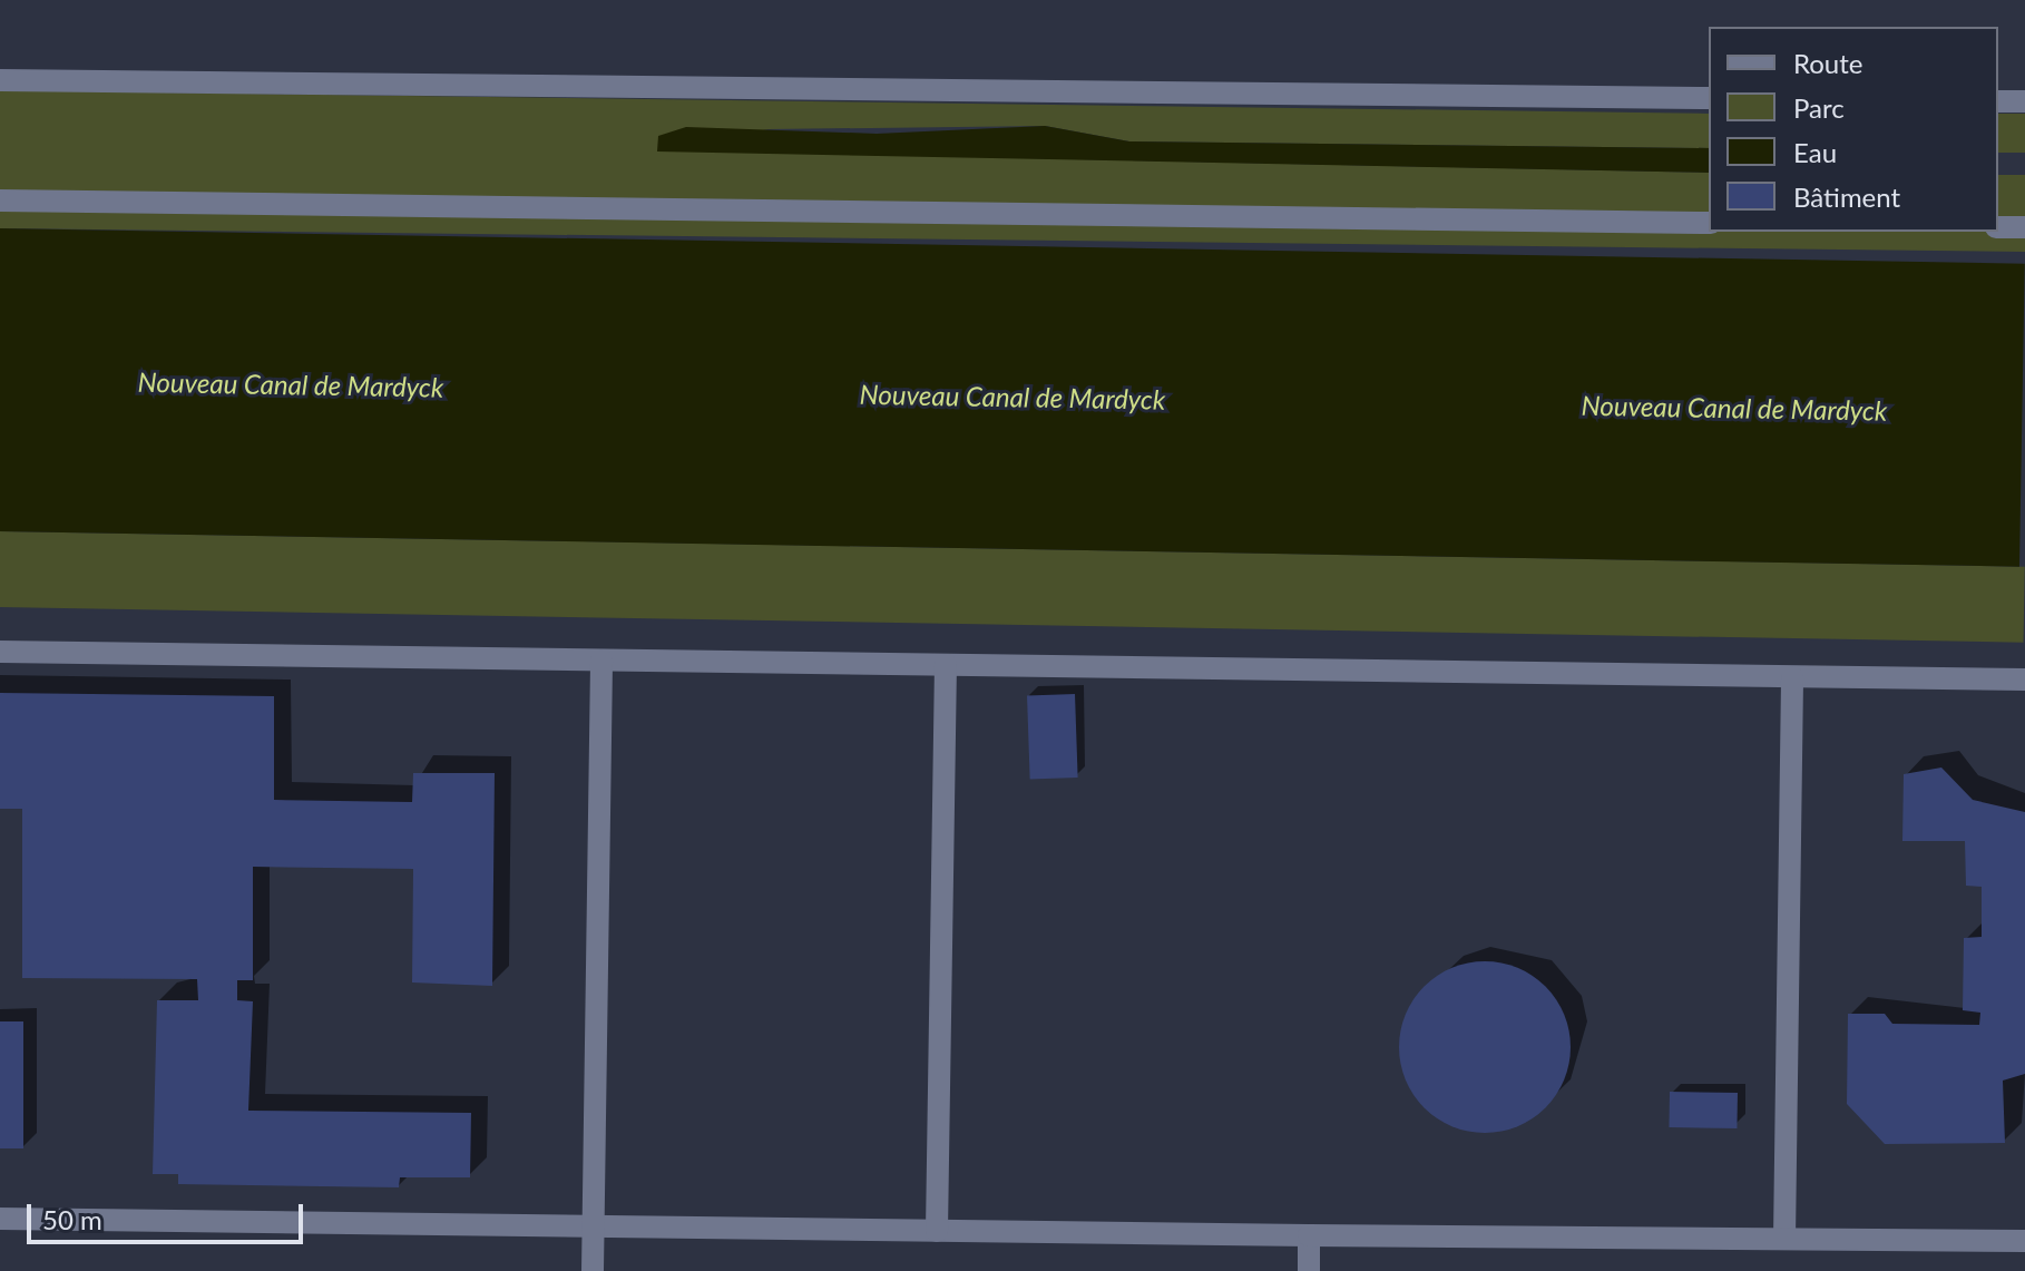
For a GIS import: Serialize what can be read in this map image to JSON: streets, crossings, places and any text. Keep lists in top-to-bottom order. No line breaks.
{"water":["Nouveau Canal de Mardyck"],"legend":["Route","Parc","Eau","Bâtiment"],"scale_bar":"50 m"}
